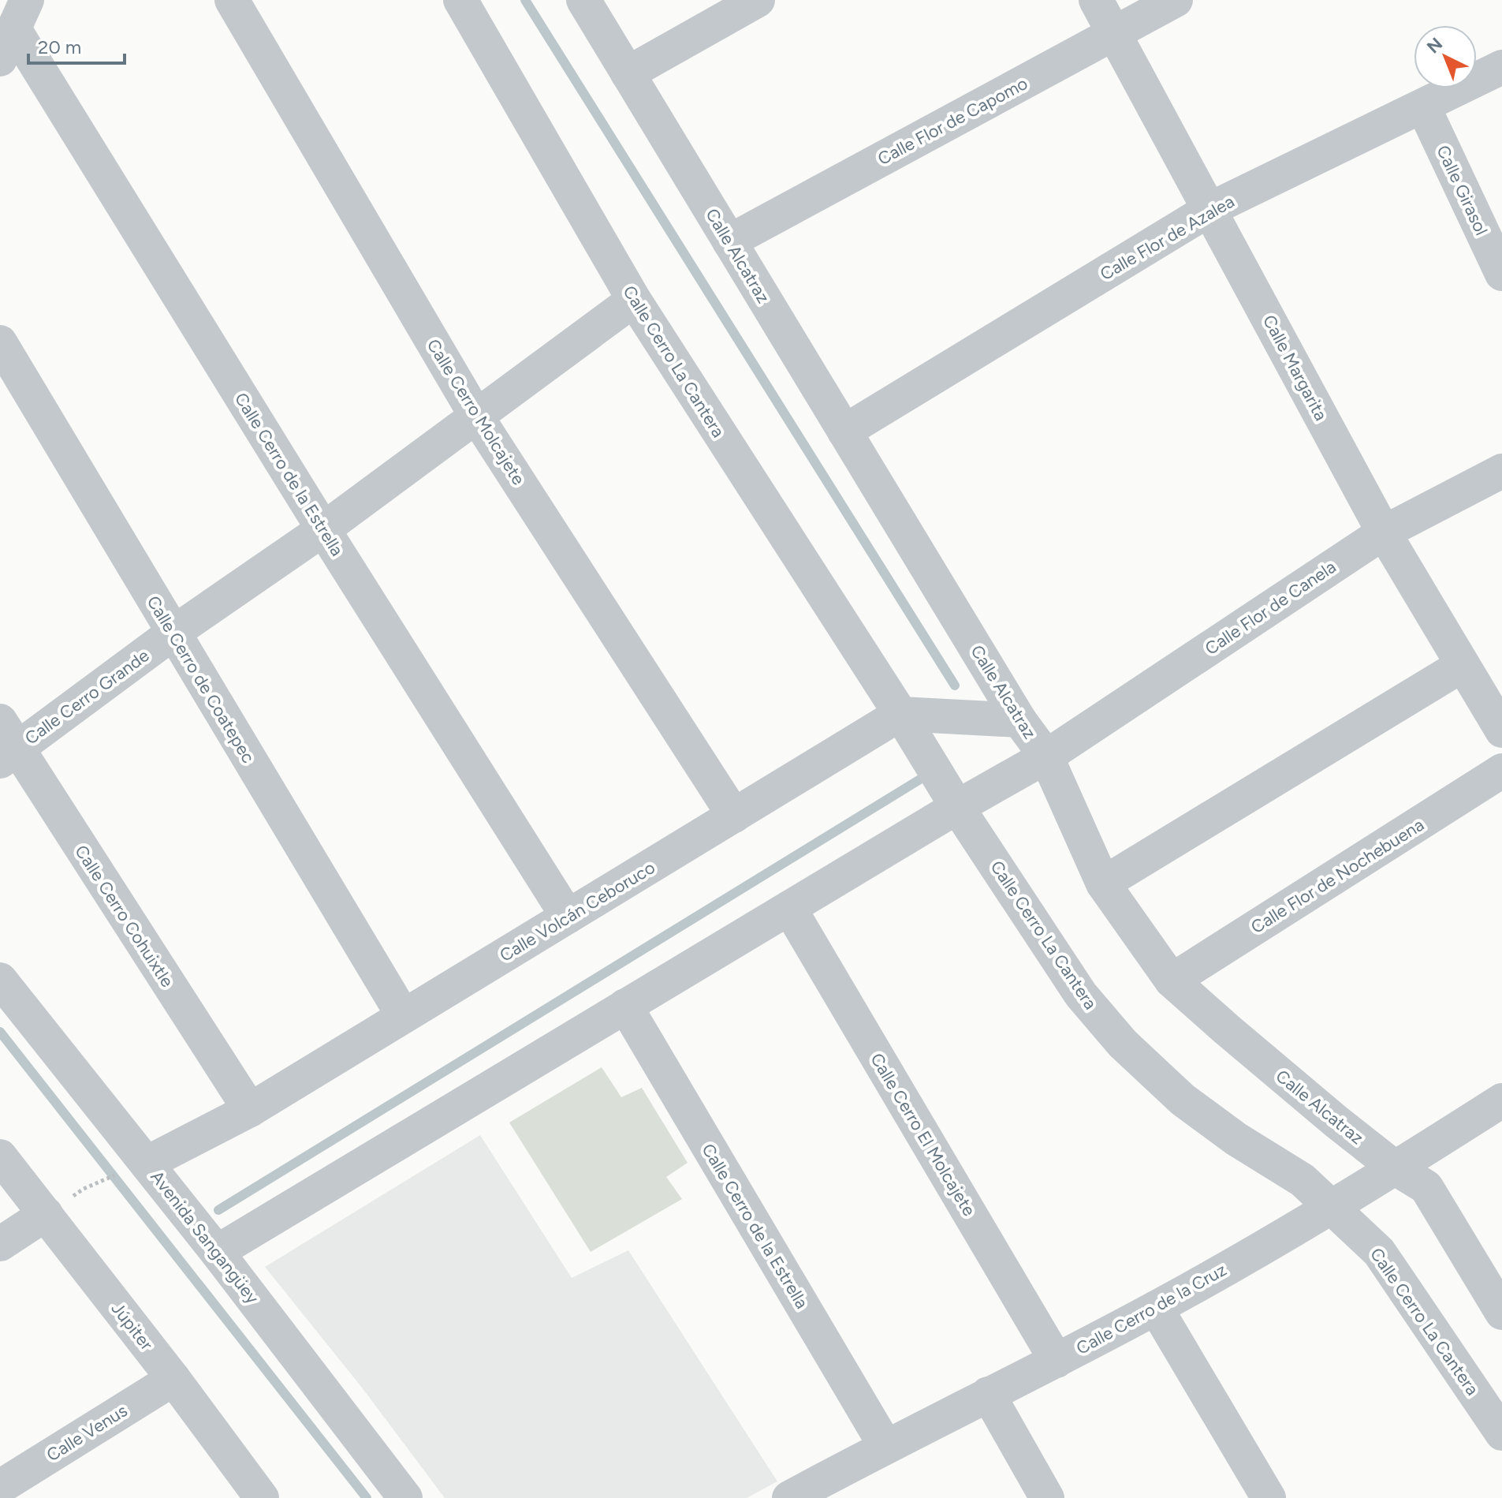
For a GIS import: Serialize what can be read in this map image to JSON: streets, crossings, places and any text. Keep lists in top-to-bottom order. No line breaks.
{"streets":{"street":["Calle Flor de Capomo","Calle Girasol","Calle Flor de Azalea","Calle Alcatraz","Calle Cerro La Cantera","Calle Margarita","Calle Cerro Molcajete","Calle Cerro de la Estrella","Calle Flor de Canela","Calle Cerro de Coatepec","Calle Cerro Grande","Calle Flor de Nochebuena","Calle Volcán Ceboruco","Calle Cerro Cohuixtle","Calle Cerro El Molcajete","Avenida Sangangüey","Calle Cerro de la Cruz","Júpiter","Calle Venus"]},"crossings":[["Calle Flor de Capomo","Calle Alcatraz"],["Calle Flor de Capomo","Calle Margarita"],["Calle Girasol","Calle Flor de Azalea"],["Calle Flor de Azalea","Calle Alcatraz"],["Calle Flor de Azalea","Calle Margarita"],["Calle Alcatraz","Calle Flor de Canela"],["Calle Alcatraz","Calle Flor de Nochebuena"],["Calle Alcatraz","Calle Cerro de la Cruz"],["Calle Cerro La Cantera","Calle Cerro Grande"],["Calle Cerro La Cantera","Calle Volcán Ceboruco"],["Calle Cerro La Cantera","Calle Cerro de la Cruz"],["Calle Margarita","Calle Flor de Canela"],["Calle Cerro Molcajete","Calle Cerro Grande"],["Calle Cerro Molcajete","Calle Volcán Ceboruco"],["Calle Cerro de la Estrella","Calle Cerro Grande"],["Calle Cerro de la Estrella","Calle Volcán Ceboruco"],["Calle Cerro de la Estrella","Calle Cerro de la Cruz"],["Calle Cerro de Coatepec","Calle Cerro Grande"],["Calle Cerro de Coatepec","Calle Volcán Ceboruco"],["Calle Cerro Grande","Calle Cerro Cohuixtle"],["Calle Volcán Ceboruco","Calle Cerro Cohuixtle"],["Calle Volcán Ceboruco","Avenida Sangangüey"],["Calle Cerro El Molcajete","Calle Cerro de la Cruz"],["Júpiter","Calle Venus"]],"scale_bar":"20 m","north":"top left"}
